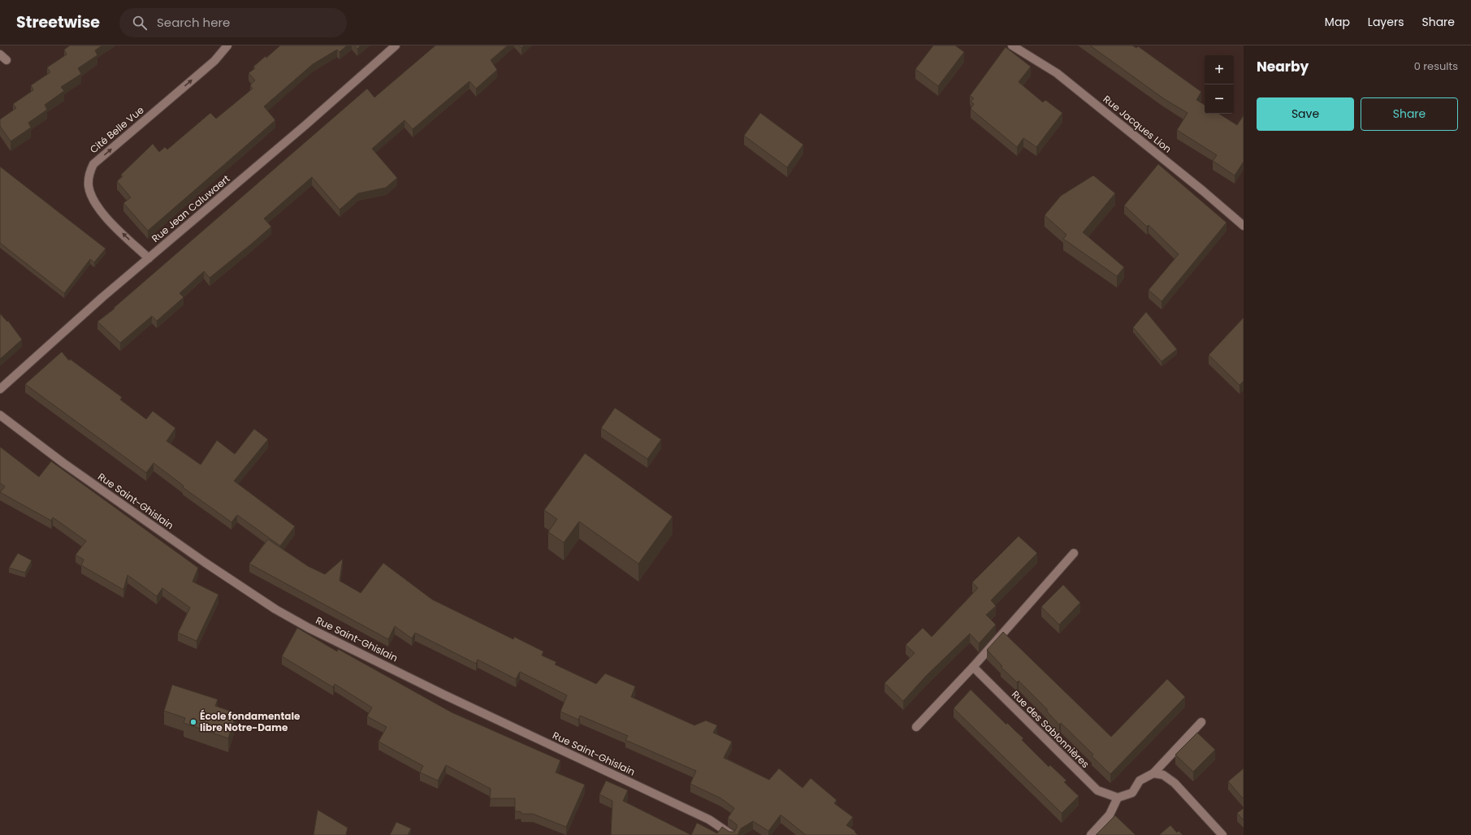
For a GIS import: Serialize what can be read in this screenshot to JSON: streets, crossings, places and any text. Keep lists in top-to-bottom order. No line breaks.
{"streets":{"street":["Rue Jacques Lion","Cité Belle Vue","Rue Jean Caluwaert","Rue Saint-Ghislain","Rue des Sablonnières"]},"crossings":[["Cité Belle Vue","Rue Jean Caluwaert"]],"places":["École fondamentale libre Notre-Dame"],"page":{"header":"Streetwise","search":"Search here","nav":["Map","Layers","Share"],"heading":["Nearby","0 results"],"map_buttons":["+","−"],"buttons":["Save","Share"]}}
